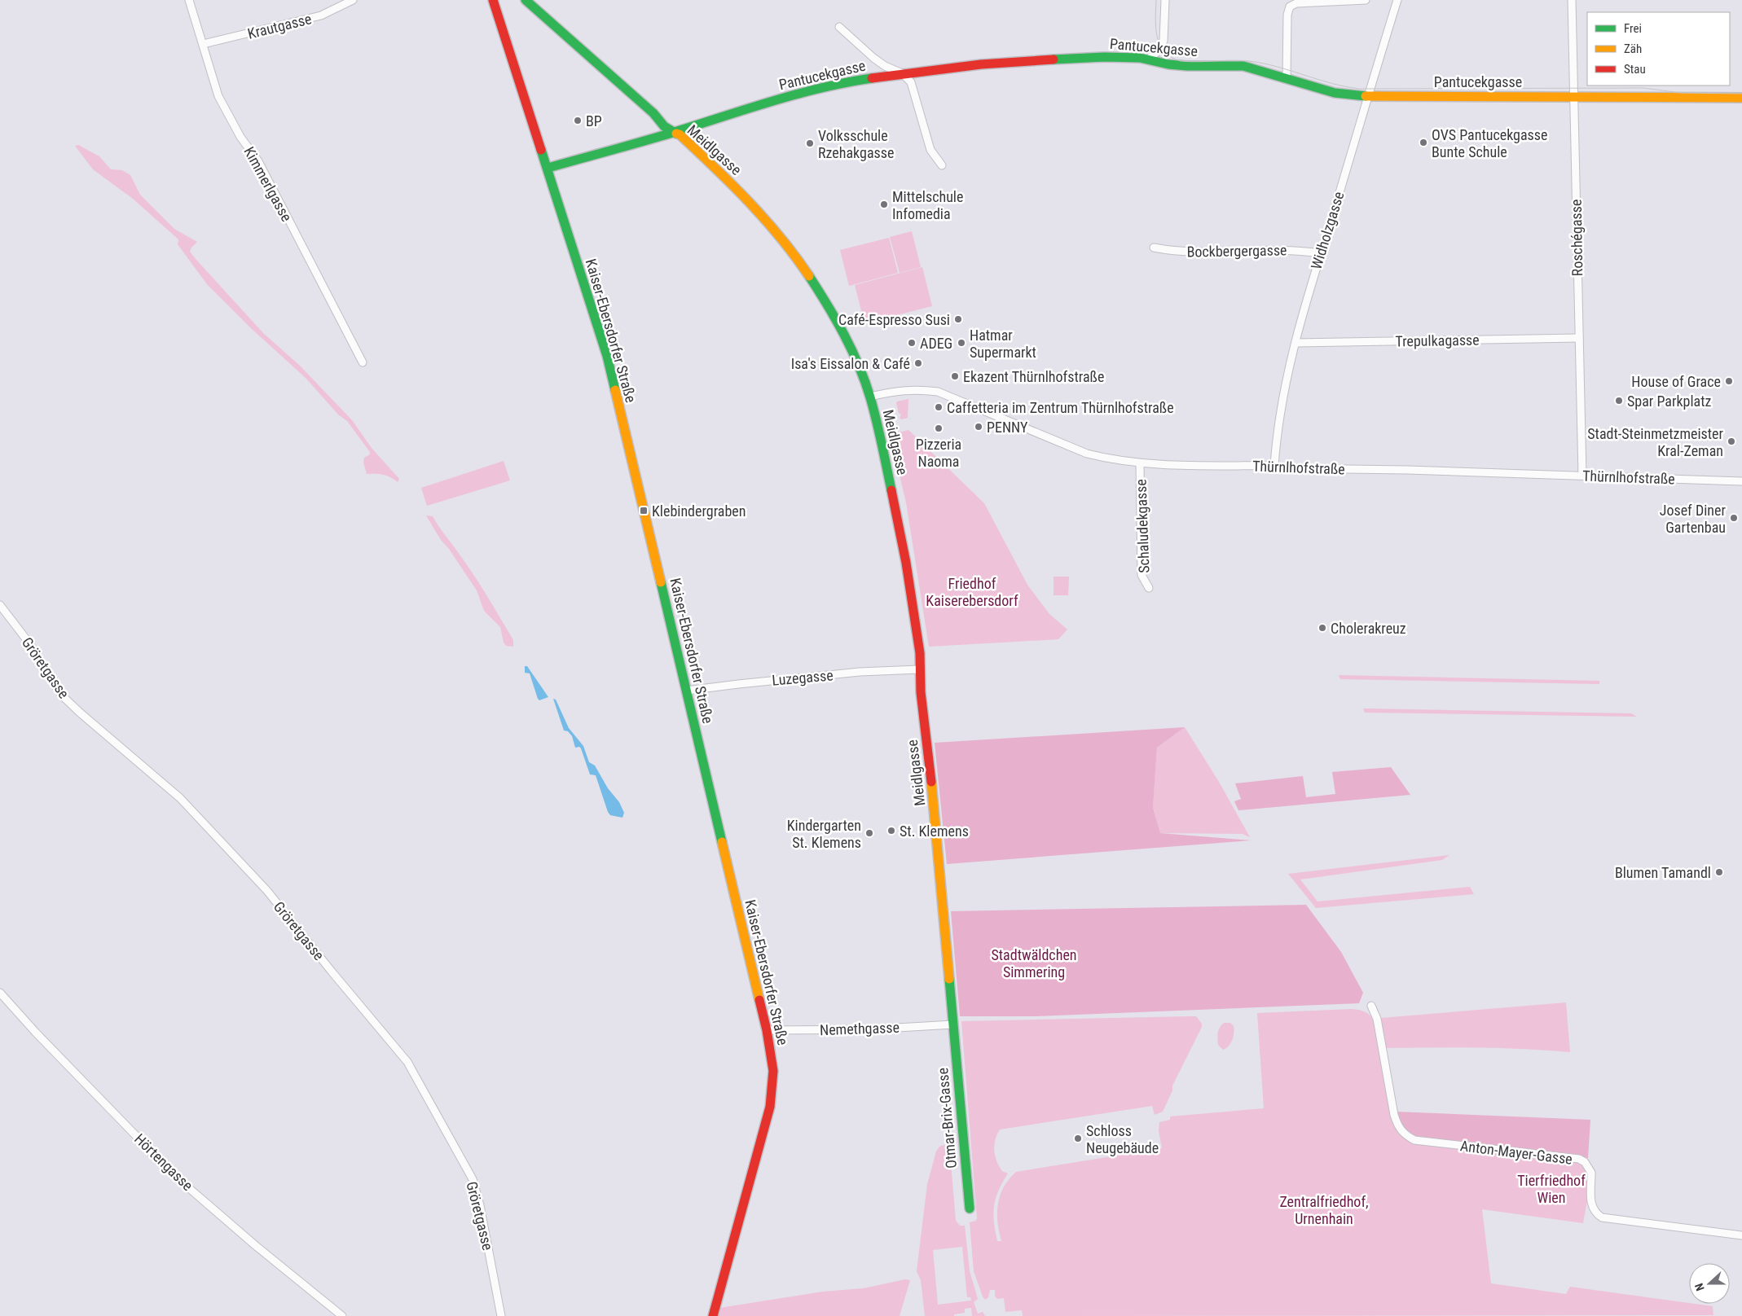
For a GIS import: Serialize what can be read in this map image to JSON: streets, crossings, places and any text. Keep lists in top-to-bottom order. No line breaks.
{"streets":{"street":["Krautgasse","Pantucekgasse","Meidlgasse","Kimmerlgasse","Widholzgasse","Roschégasse","Bockbergergasse","Kaiser-Ebersdorfer Straße","Trepulkagasse","Thürnlhofstraße","Schaludekgasse","Gröretgasse","Luzegasse","Nemethgasse","Otmar-Brix-Gasse","Anton-Mayer-Gasse","Hörtengasse"]},"crossings":[["Krautgasse","Kimmerlgasse"],["Pantucekgasse","Meidlgasse"],["Pantucekgasse","Widholzgasse"],["Pantucekgasse","Roschégasse"],["Pantucekgasse","Kaiser-Ebersdorfer Straße"],["Meidlgasse","Thürnlhofstraße"],["Meidlgasse","Luzegasse"],["Meidlgasse","Nemethgasse"],["Meidlgasse","Otmar-Brix-Gasse"],["Widholzgasse","Bockbergergasse"],["Widholzgasse","Trepulkagasse"],["Widholzgasse","Thürnlhofstraße"],["Roschégasse","Trepulkagasse"],["Roschégasse","Thürnlhofstraße"],["Kaiser-Ebersdorfer Straße","Luzegasse"],["Kaiser-Ebersdorfer Straße","Nemethgasse"],["Thürnlhofstraße","Schaludekgasse"],["Nemethgasse","Otmar-Brix-Gasse"]],"parks":["Friedhof Kaiserebersdorf","Stadtwäldchen Simmering","Tierfriedhof Wien","Zentralfriedhof, Urnenhain"],"places":{"other":["BP","OVS Pantucekgasse Bunte Schule","Volksschule Rzehakgasse","Mittelschule Infomedia","Café-Espresso Susi","ADEG","Hatmar Supermarkt","Isa's Eissalon & Café","Ekazent Thürnlhofstraße","House of Grace","Spar Parkplatz","Caffetteria im Zentrum Thürnlhofstraße","PENNY","Pizzeria Naoma","Stadt-Steinmetzmeister Kral-Zeman","Josef Diner Gartenbau","Cholerakreuz","St. Klemens","Kindergarten St. Klemens","Blumen Tamandl","Schloss Neugebäude"],"transit":["Klebindergraben"]},"legend":["Frei","Zäh","Stau"],"north":"left"}
